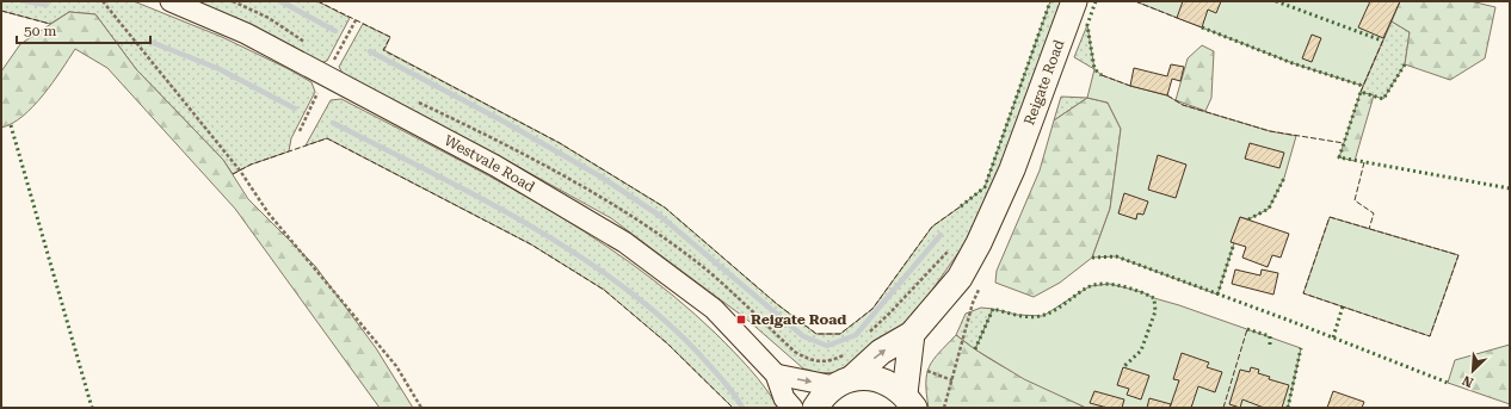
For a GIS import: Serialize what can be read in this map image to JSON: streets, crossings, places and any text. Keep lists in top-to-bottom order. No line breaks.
{"streets":{"main road":["Reigate Road"],"street":["Westvale Road"]},"places":{"transit":["Reigate Road"]},"scale_bar":"50 m","north":"bottom left"}
